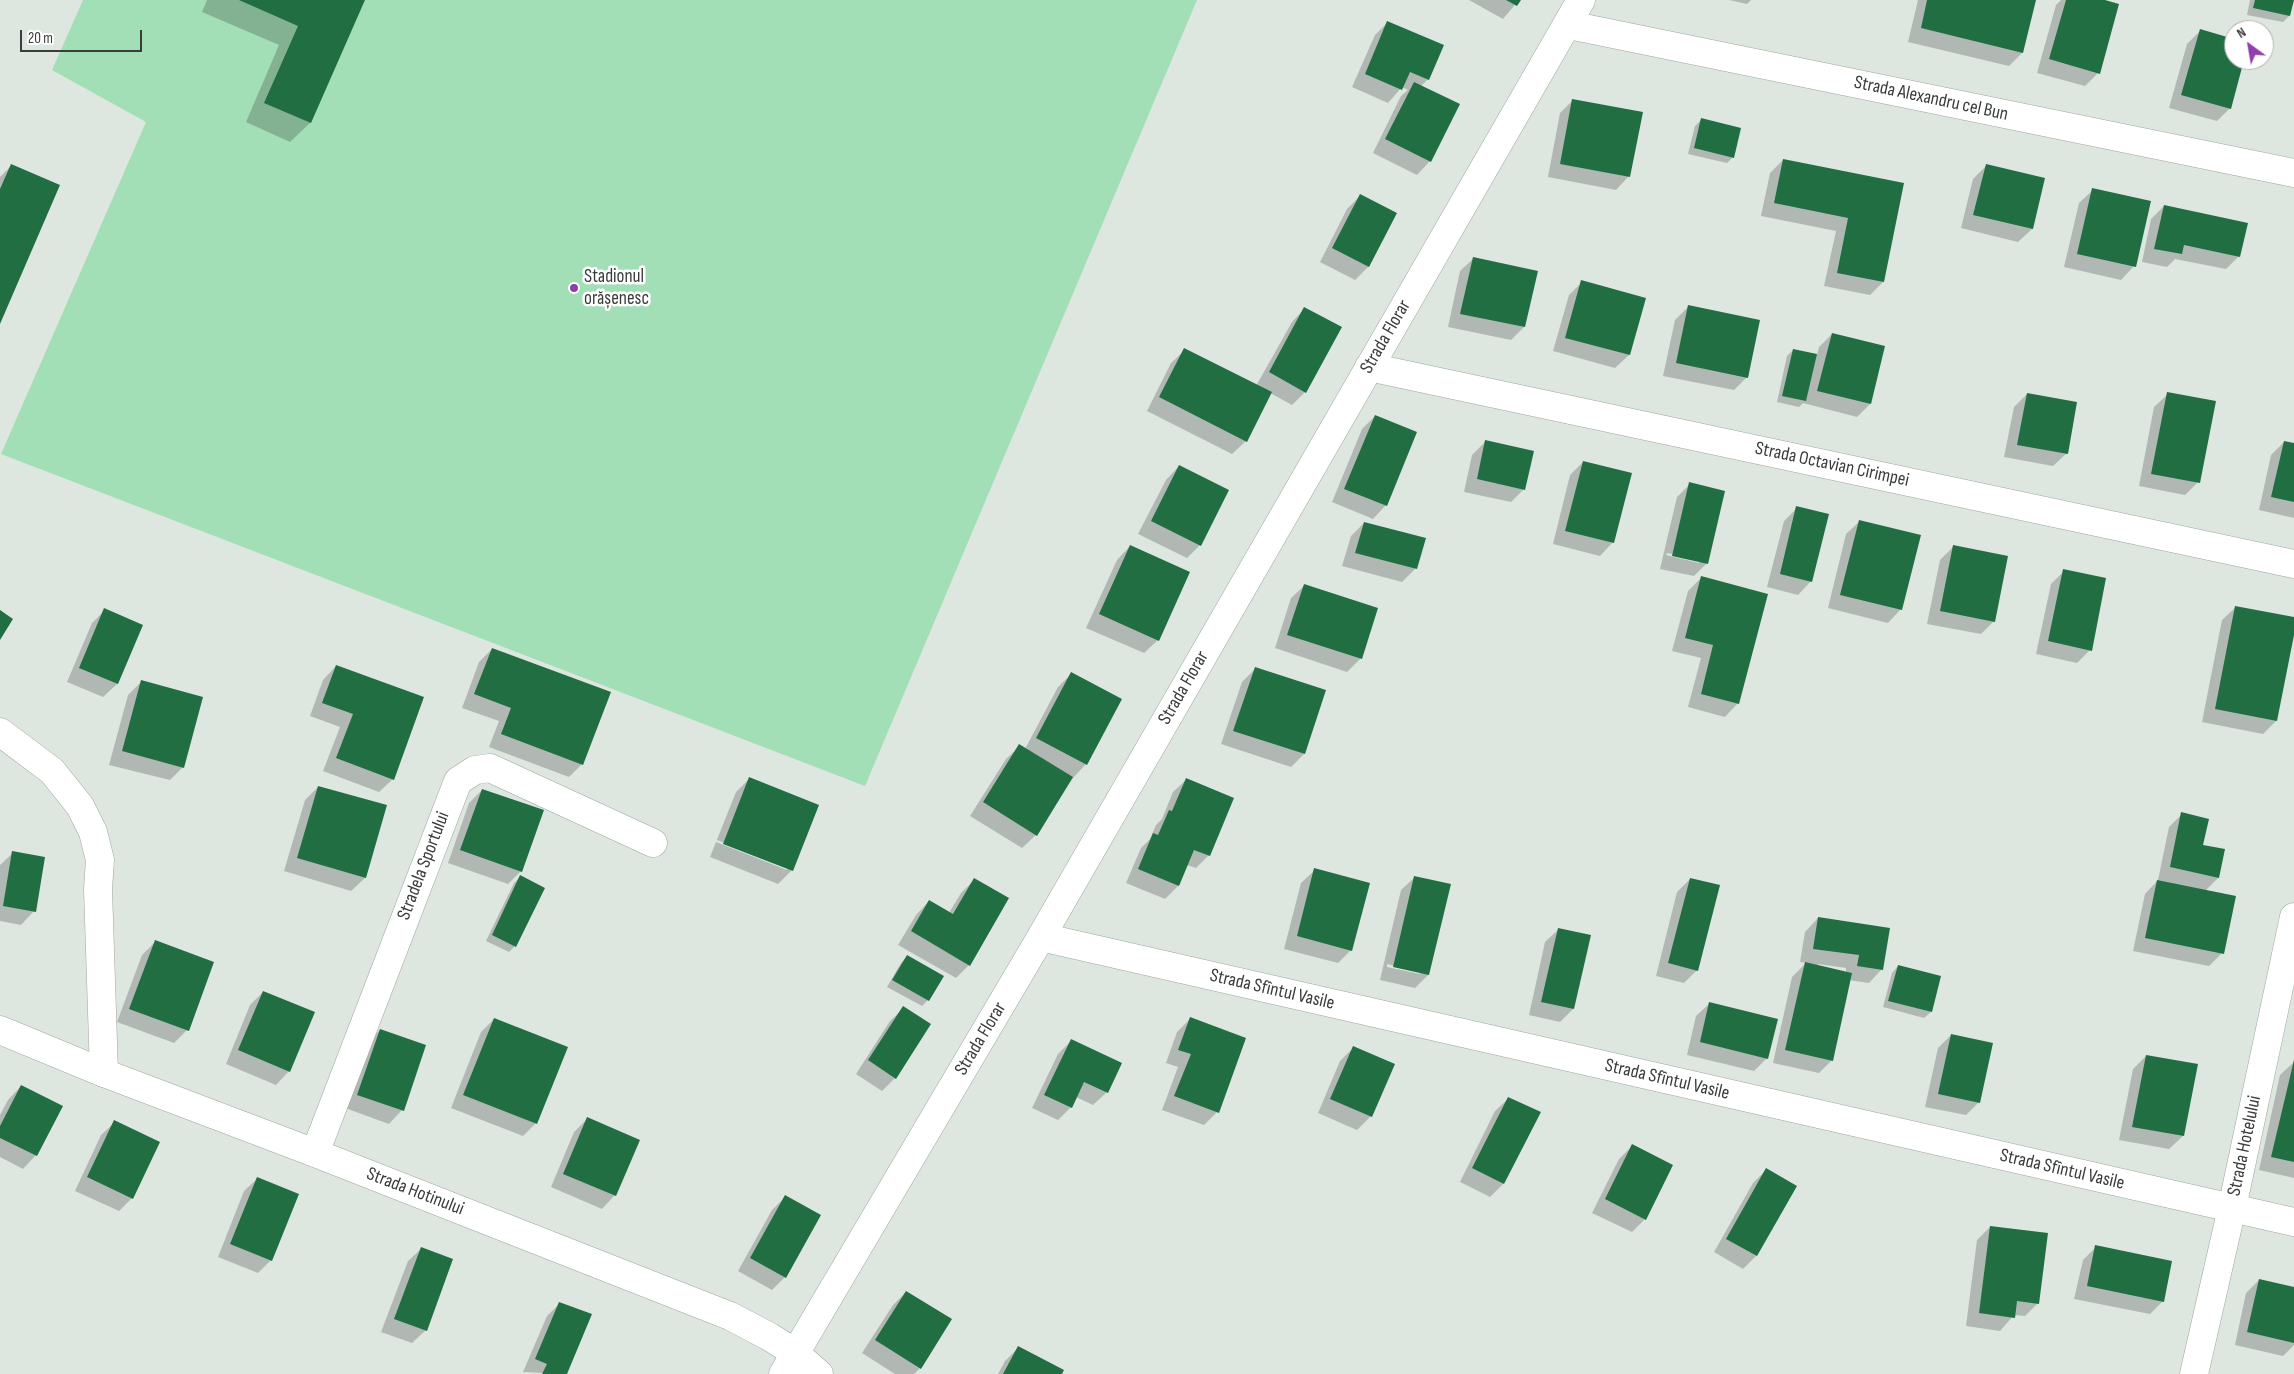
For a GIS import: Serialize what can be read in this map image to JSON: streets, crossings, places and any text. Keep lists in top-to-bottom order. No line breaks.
{"streets":{"street":["Strada Alexandru cel Bun","Strada Florar","Strada Octavian Cirimpei","Stradela Sportului","Strada Sfîntul Vasile","Strada Hotelului","Strada Hotinului"]},"crossings":[["Strada Alexandru cel Bun","Strada Florar"],["Strada Florar","Strada Octavian Cirimpei"],["Strada Florar","Strada Sfîntul Vasile"],["Strada Florar","Strada Hotinului"],["Stradela Sportului","Strada Hotinului"],["Strada Sfîntul Vasile","Strada Hotelului"]],"places":["Stadionul orășenesc"],"scale_bar":"20 m","north":"top left"}
